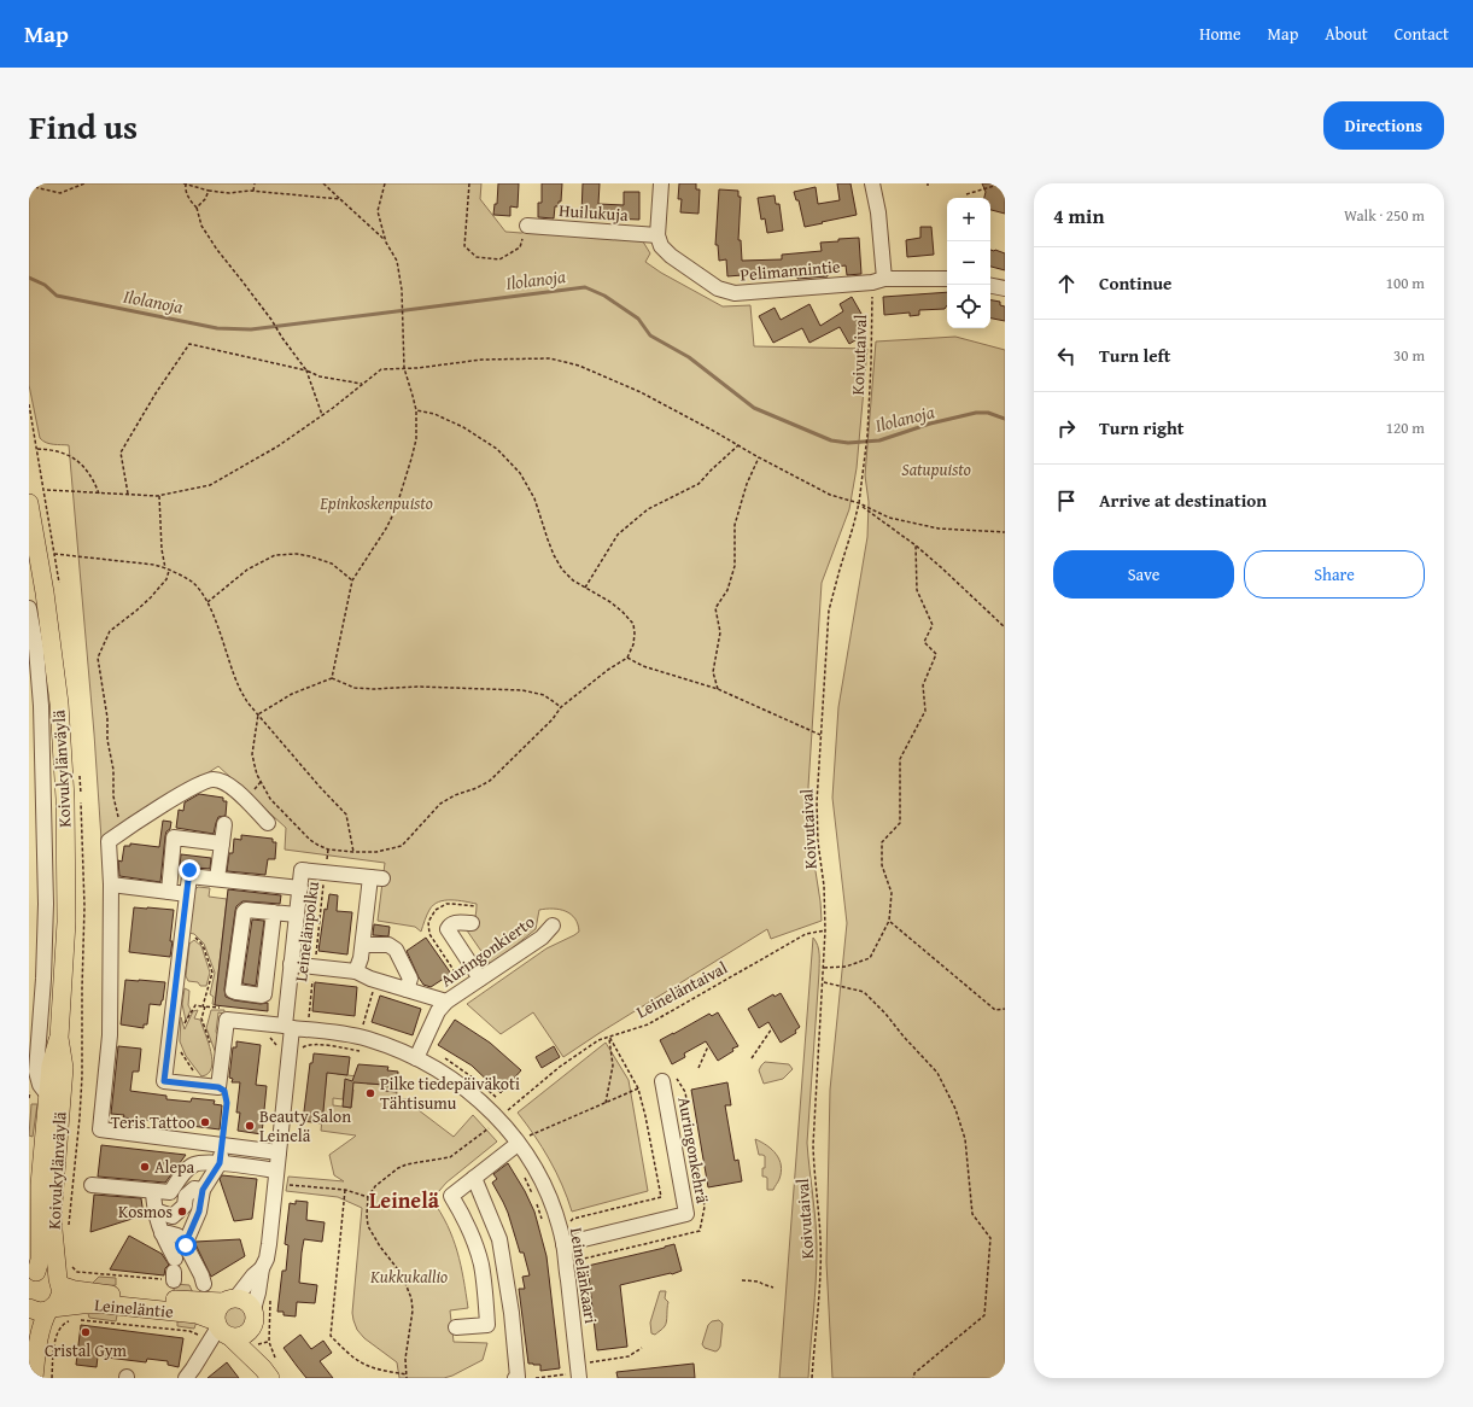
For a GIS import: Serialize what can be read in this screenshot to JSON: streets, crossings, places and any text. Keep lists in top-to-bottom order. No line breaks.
{"streets":{"main road":["Koivukylänväylä","Leineläntie"],"street":["Huilukuja","Pelimannintie","Auringonkierto","Auringonkehrä","Leinelänkaari"],"path":["Koivutaival","Leinelänpolku","Leineläntaival"]},"crossings":[["Huilukuja","Pelimannintie"],["Pelimannintie","Koivutaival"],["Koivutaival","Leineläntaival"],["Koivukylänväylä","Leineläntie"],["Auringonkierto","Leinelänkaari"],["Auringonkehrä","Leinelänkaari"]],"districts":["Leinelä"],"water":["Ilolanoja"],"parks":["Satupuisto","Epinkoskenpuisto","Kukkukallio"],"places":["Pilke tiedepäiväkoti Tähtisumu","Teris Tattoo","Beauty Salon Leinelä","Alepa","Kosmos","Cristal Gym"],"page":{"header":"Map","nav":["Home","Map","About","Contact"],"title":"Find us","buttons":["Directions",["Save","Share"]],"heading":["4 min","Walk · 250 m"],"map_buttons":["+","−"],"list":[["Continue","100 m"],["Turn left","30 m"],["Turn right","120 m"],"Arrive at destination"]}}
